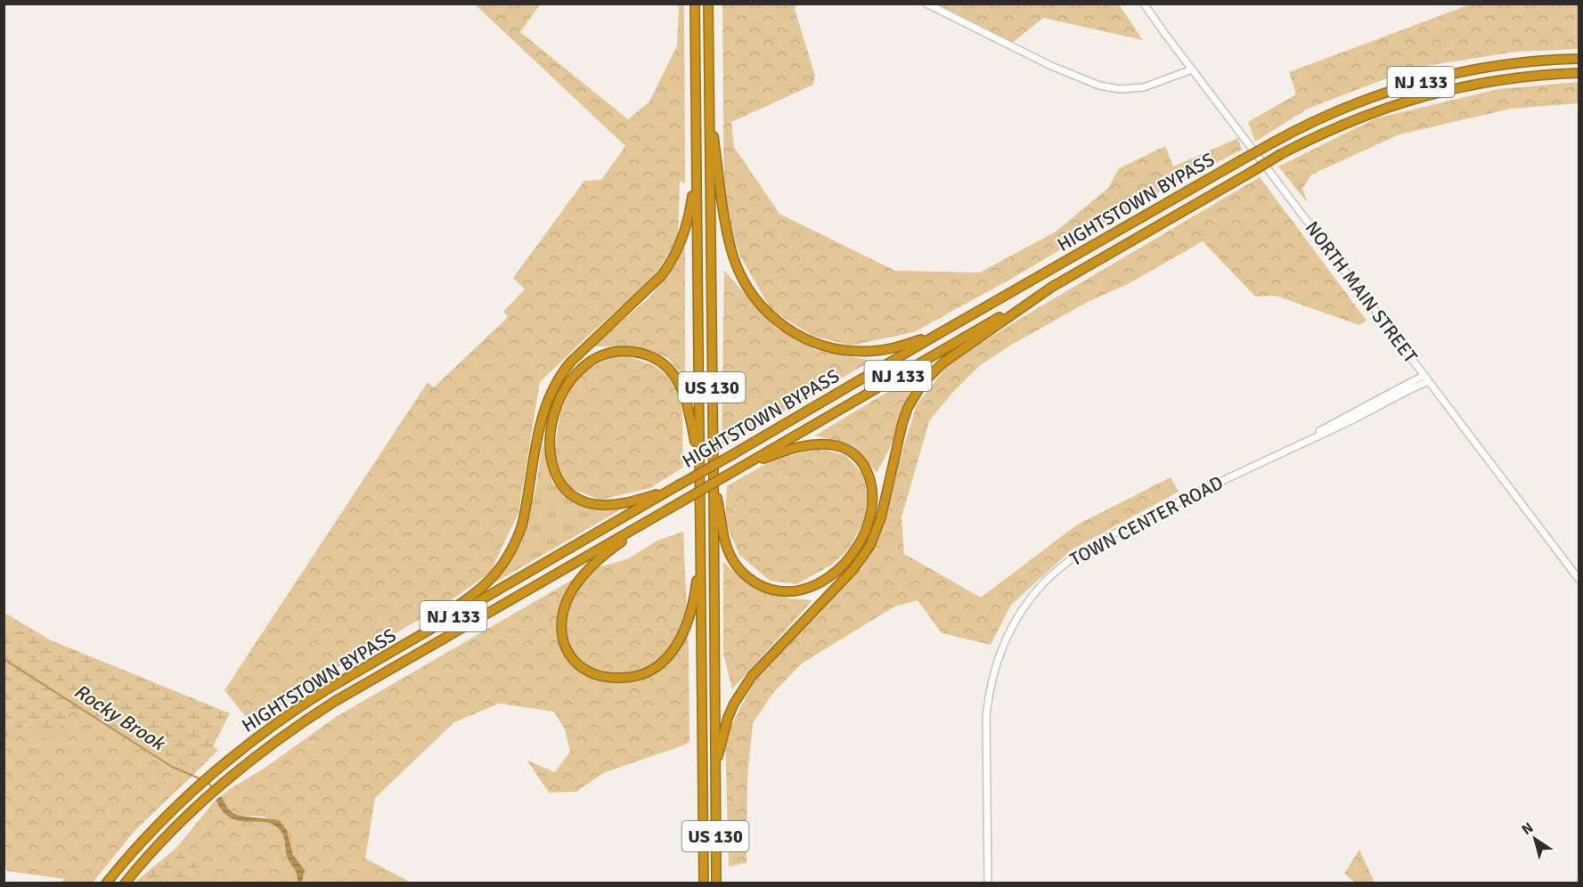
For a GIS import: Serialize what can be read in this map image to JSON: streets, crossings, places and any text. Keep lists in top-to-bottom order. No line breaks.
{"streets":{"highway":["NJ 133","HIGHTSTOWN BYPASS","US 130"],"street":["NORTH MAIN STREET","TOWN CENTER ROAD"]},"crossings":[["NORTH MAIN STREET","TOWN CENTER ROAD"]],"water":["Rocky Brook"],"north":"top left"}
